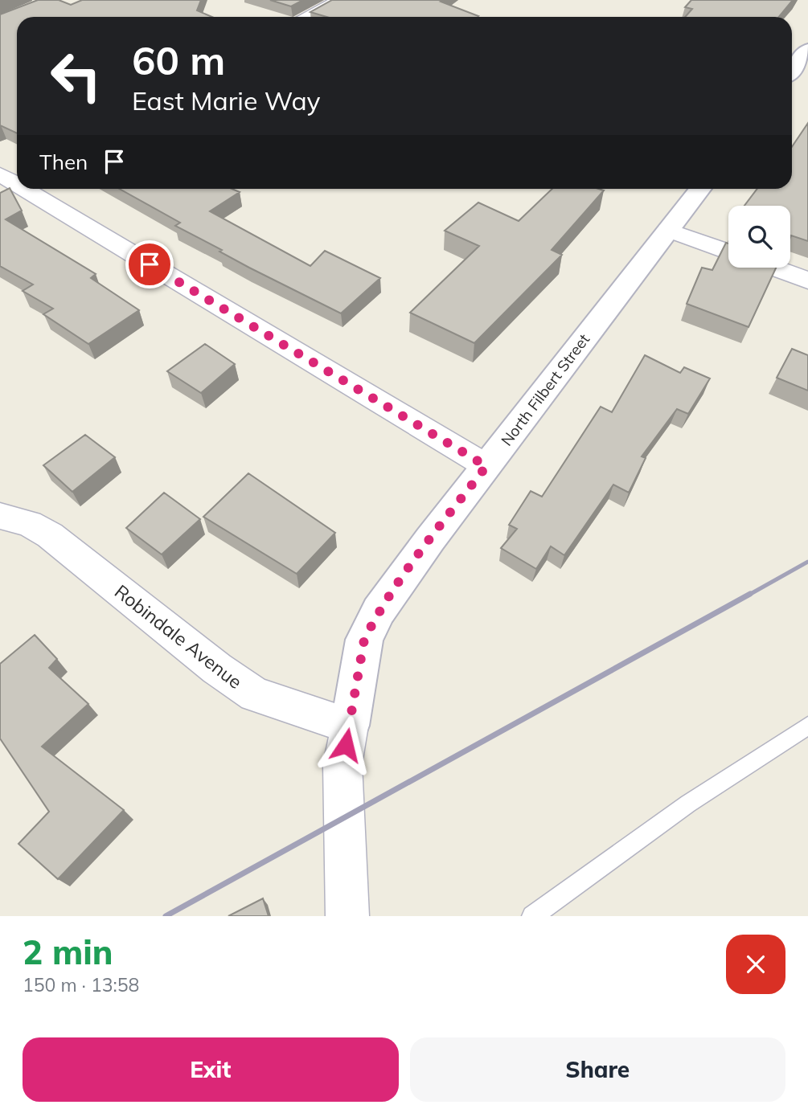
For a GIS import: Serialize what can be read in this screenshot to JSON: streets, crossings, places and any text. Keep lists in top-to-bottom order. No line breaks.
{"streets":{"street":["North Filbert Street","Robindale Avenue"]},"crossings":[["North Filbert Street","Robindale Avenue"]],"page":{"turn":["60 m","East Marie Way"],"then":"Then","heading":["2 min","150 m · 13:58"],"buttons":["Exit","Share"]}}
